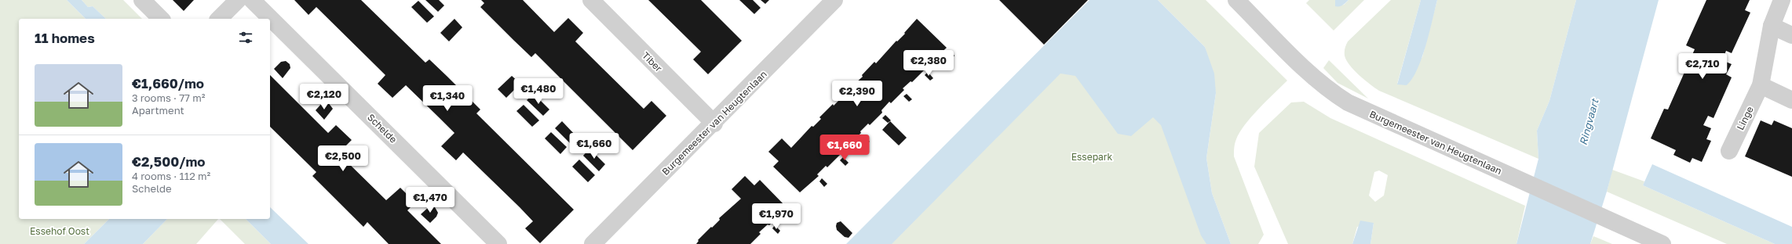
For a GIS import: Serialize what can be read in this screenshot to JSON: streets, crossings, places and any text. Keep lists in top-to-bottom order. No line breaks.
{"streets":{"street":["Tiber","Linge","Burgemeester van Heugtenlaan","Schelde"]},"crossings":[["Tiber","Burgemeester van Heugtenlaan"]],"water":["Ringvaart"],"parks":["Essepark","Essehof Oost"],"page":{"heading":"11 homes","price":["€2,380","€2,710","€1,480","€2,390","€2,120","€1,340","€1,660","€1,660","€2,500","€1,470","€1,970"],"list":[{"name":"€1,660/mo","note":"3 rooms · 77 m² · Apartment"},{"name":"€2,500/mo","note":"4 rooms · 112 m² · Schelde"}]}}
